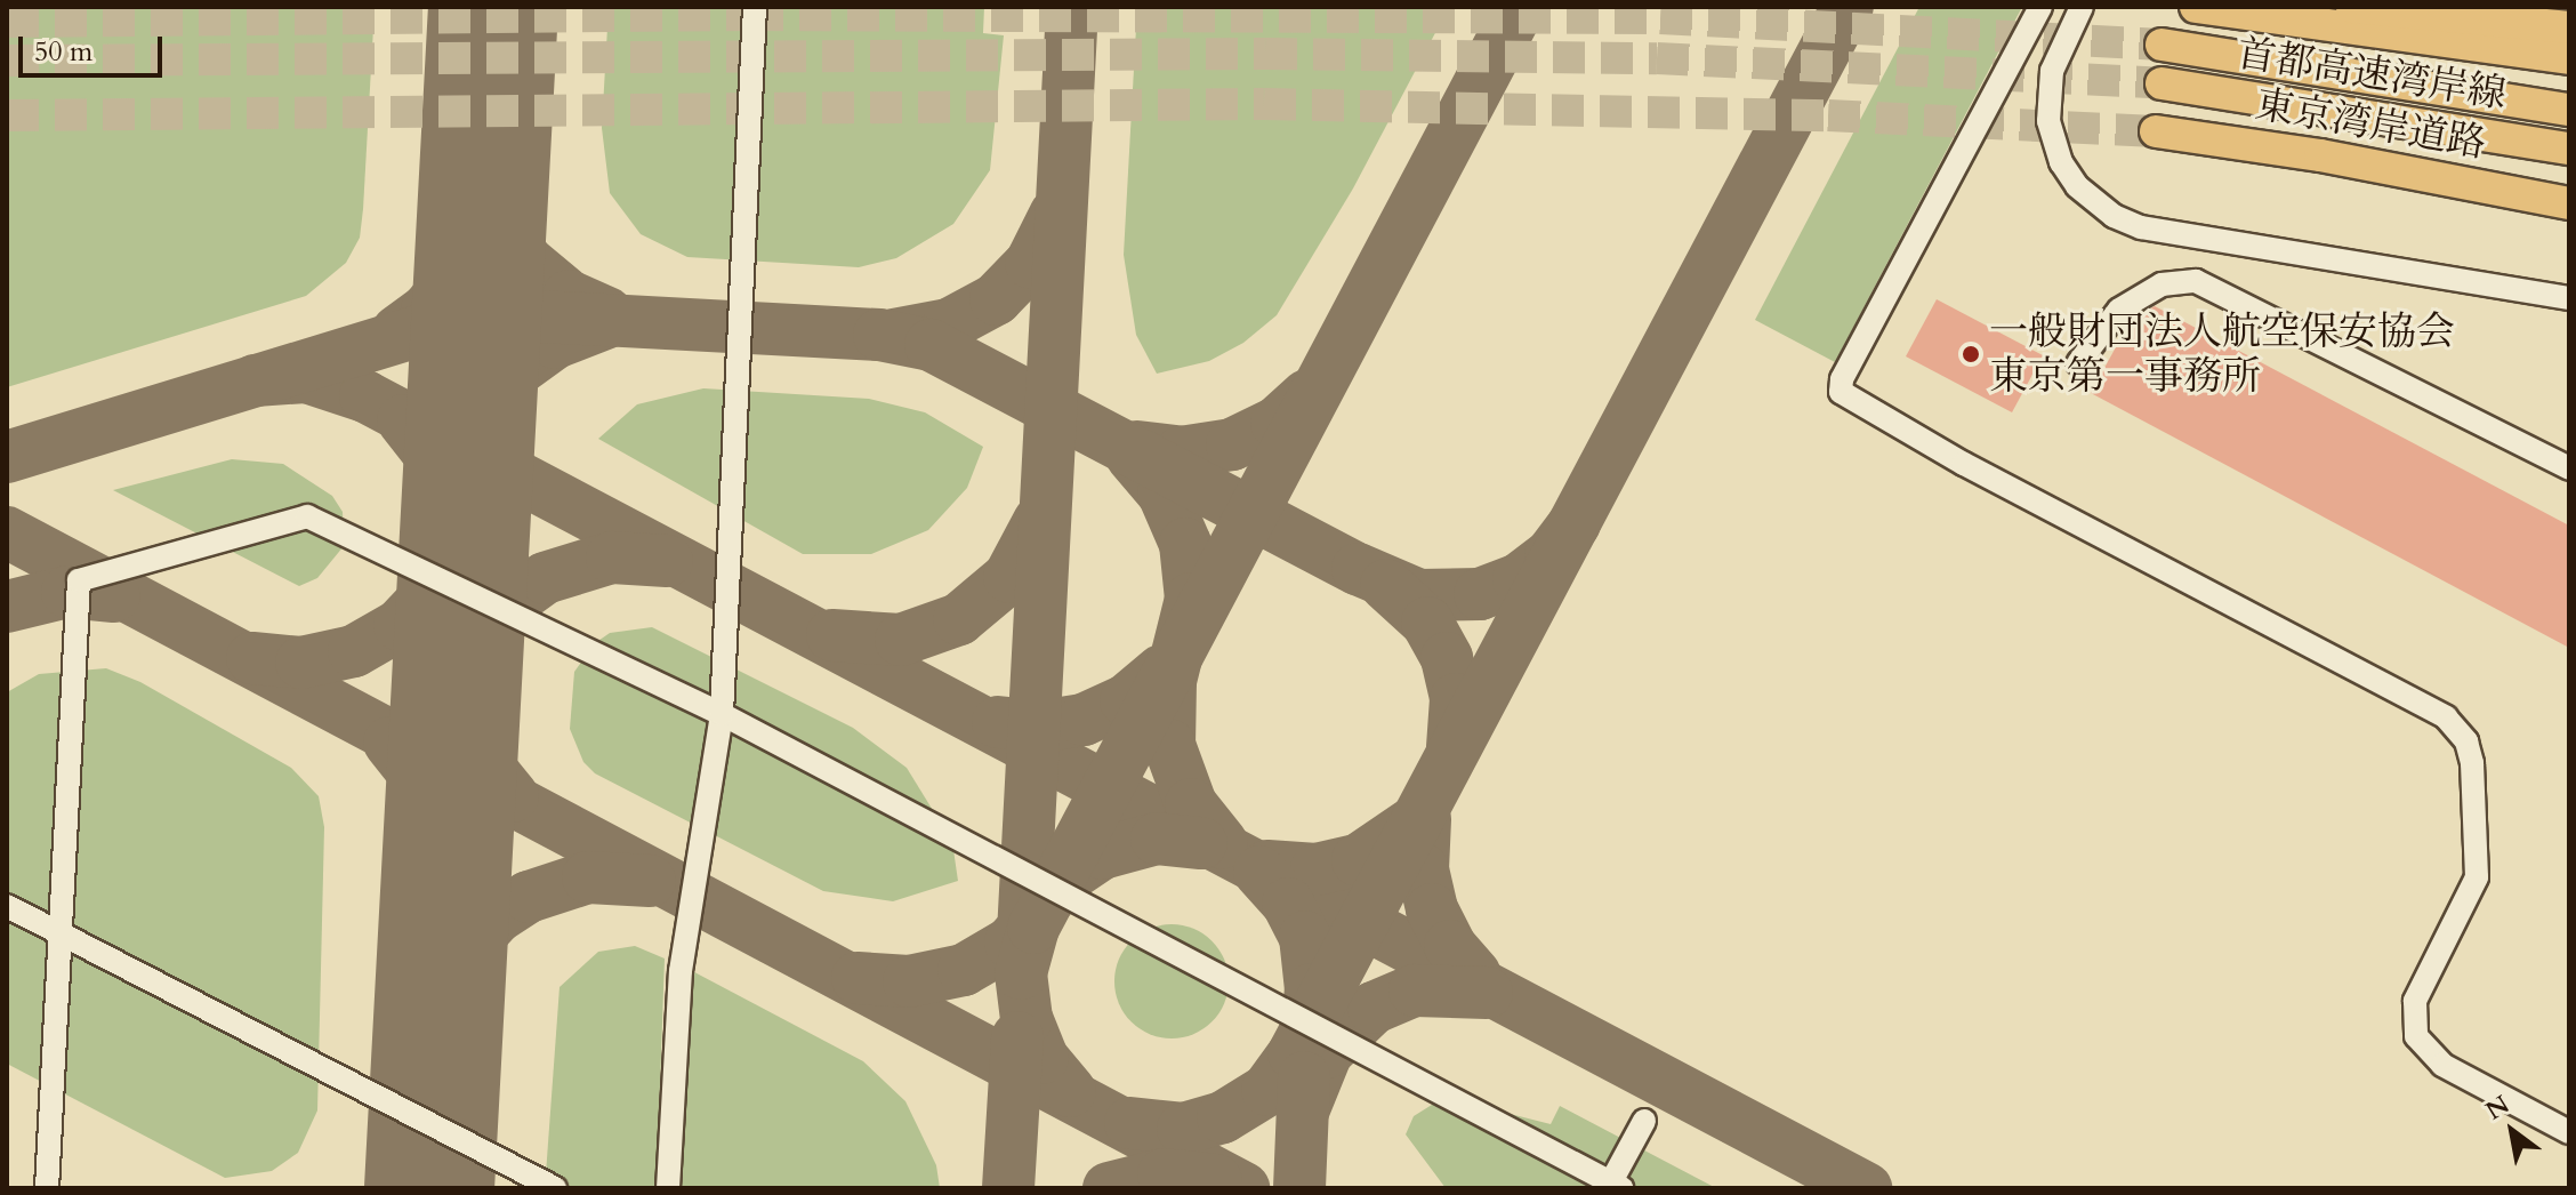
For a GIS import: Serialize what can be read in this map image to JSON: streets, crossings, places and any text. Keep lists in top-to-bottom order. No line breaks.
{"streets":{"highway":["首都高速湾岸線","東京湾岸道路"]},"places":["一般財団法人航空保安協会 東京第一事務所"],"scale_bar":"50 m","north":"top left"}
